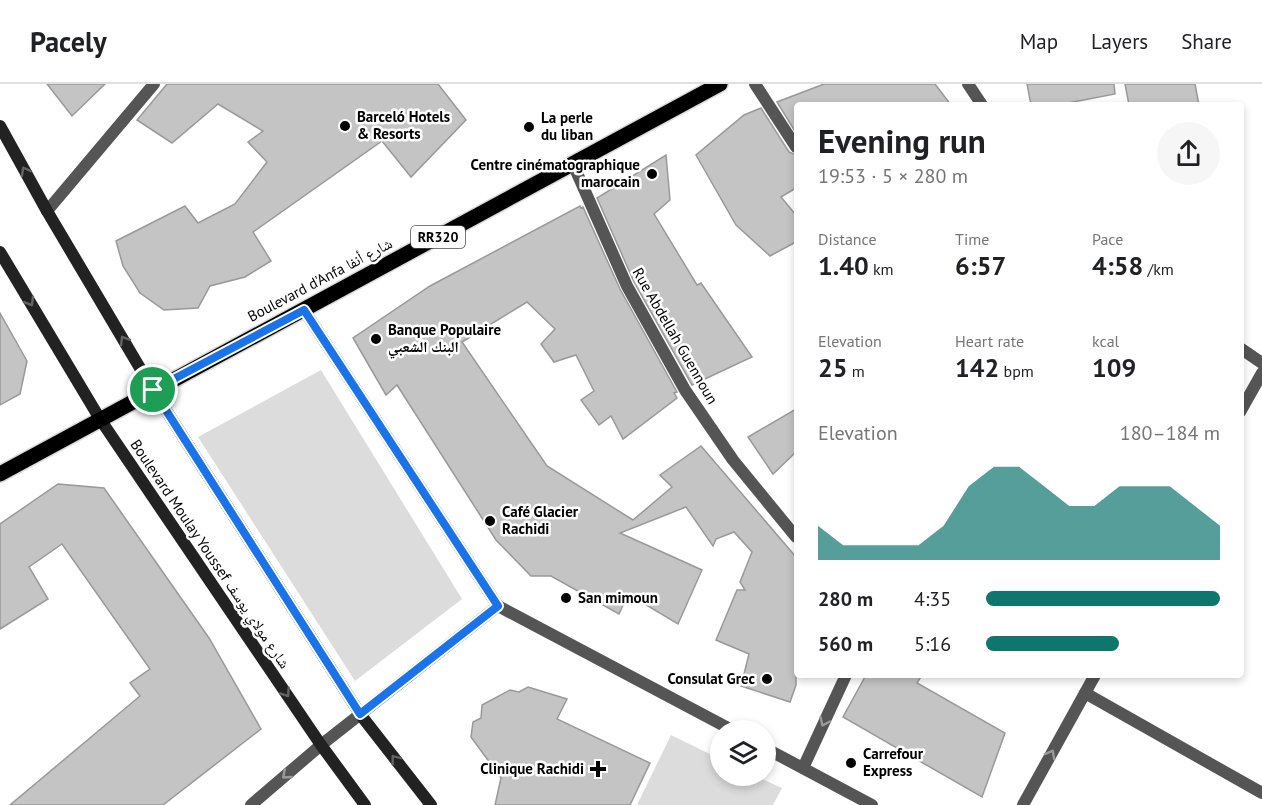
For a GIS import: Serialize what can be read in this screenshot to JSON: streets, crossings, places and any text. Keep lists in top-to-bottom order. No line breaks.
{"streets":{"main road":["RR320","Boulevard d'Anfa شارع أنفا","Boulevard Moulay Youssef شارع مولاي يوسف"],"street":["Rue Abdellah Guennoun"]},"crossings":[["Boulevard d'Anfa شارع أنفا","Rue Abdellah Guennoun"],["Boulevard d'Anfa شارع أنفا","Boulevard Moulay Youssef شارع مولاي يوسف"]],"places":{"other":["Barceló Hotels & Resorts","La perle du liban","Centre cinématographique marocain","Banque Populaire البنك الشعبي","Café Glacier Rachidi","San mimoun","Consulat Grec","Carrefour Express"],"health":["Clinique Rachidi"]},"page":{"header":"Pacely","nav":["Map","Layers","Share"],"heading":["Evening run","19:53 · 5 × 280 m"],"stats":[["Distance","1.40 km"],["Time","6:57"],["Pace","4:58 /km"],["Elevation","25 m"],["Heart rate","142 bpm"],["kcal","109"]],"chart":["Elevation","180–184 m"],"list":[{"name":"280 m","note":"4:35"},{"name":"560 m","note":"5:16"}]}}
